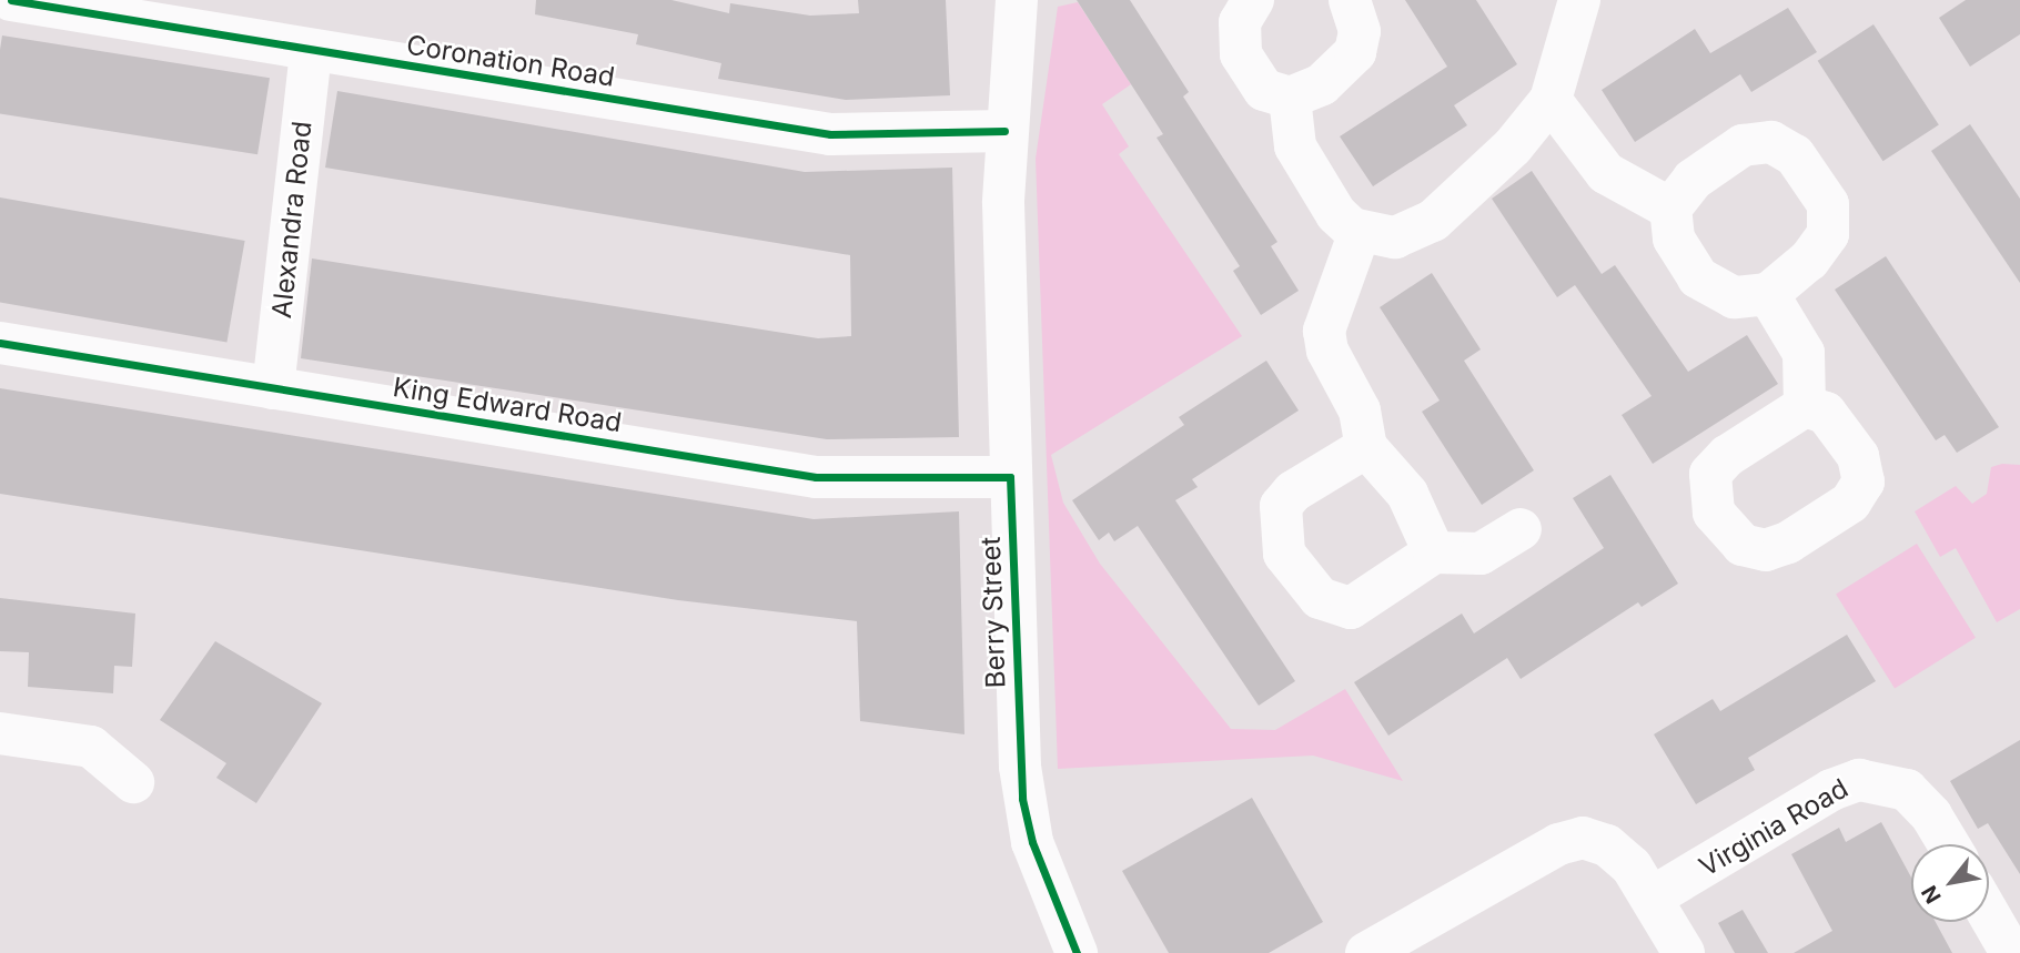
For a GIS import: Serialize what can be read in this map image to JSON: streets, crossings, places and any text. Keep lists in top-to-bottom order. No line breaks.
{"streets":{"street":["Coronation Road","Alexandra Road","King Edward Road","Berry Street","Virginia Road"]},"crossings":[["Coronation Road","Alexandra Road"],["Coronation Road","Berry Street"],["Alexandra Road","King Edward Road"],["King Edward Road","Berry Street"]],"north":"bottom left"}
